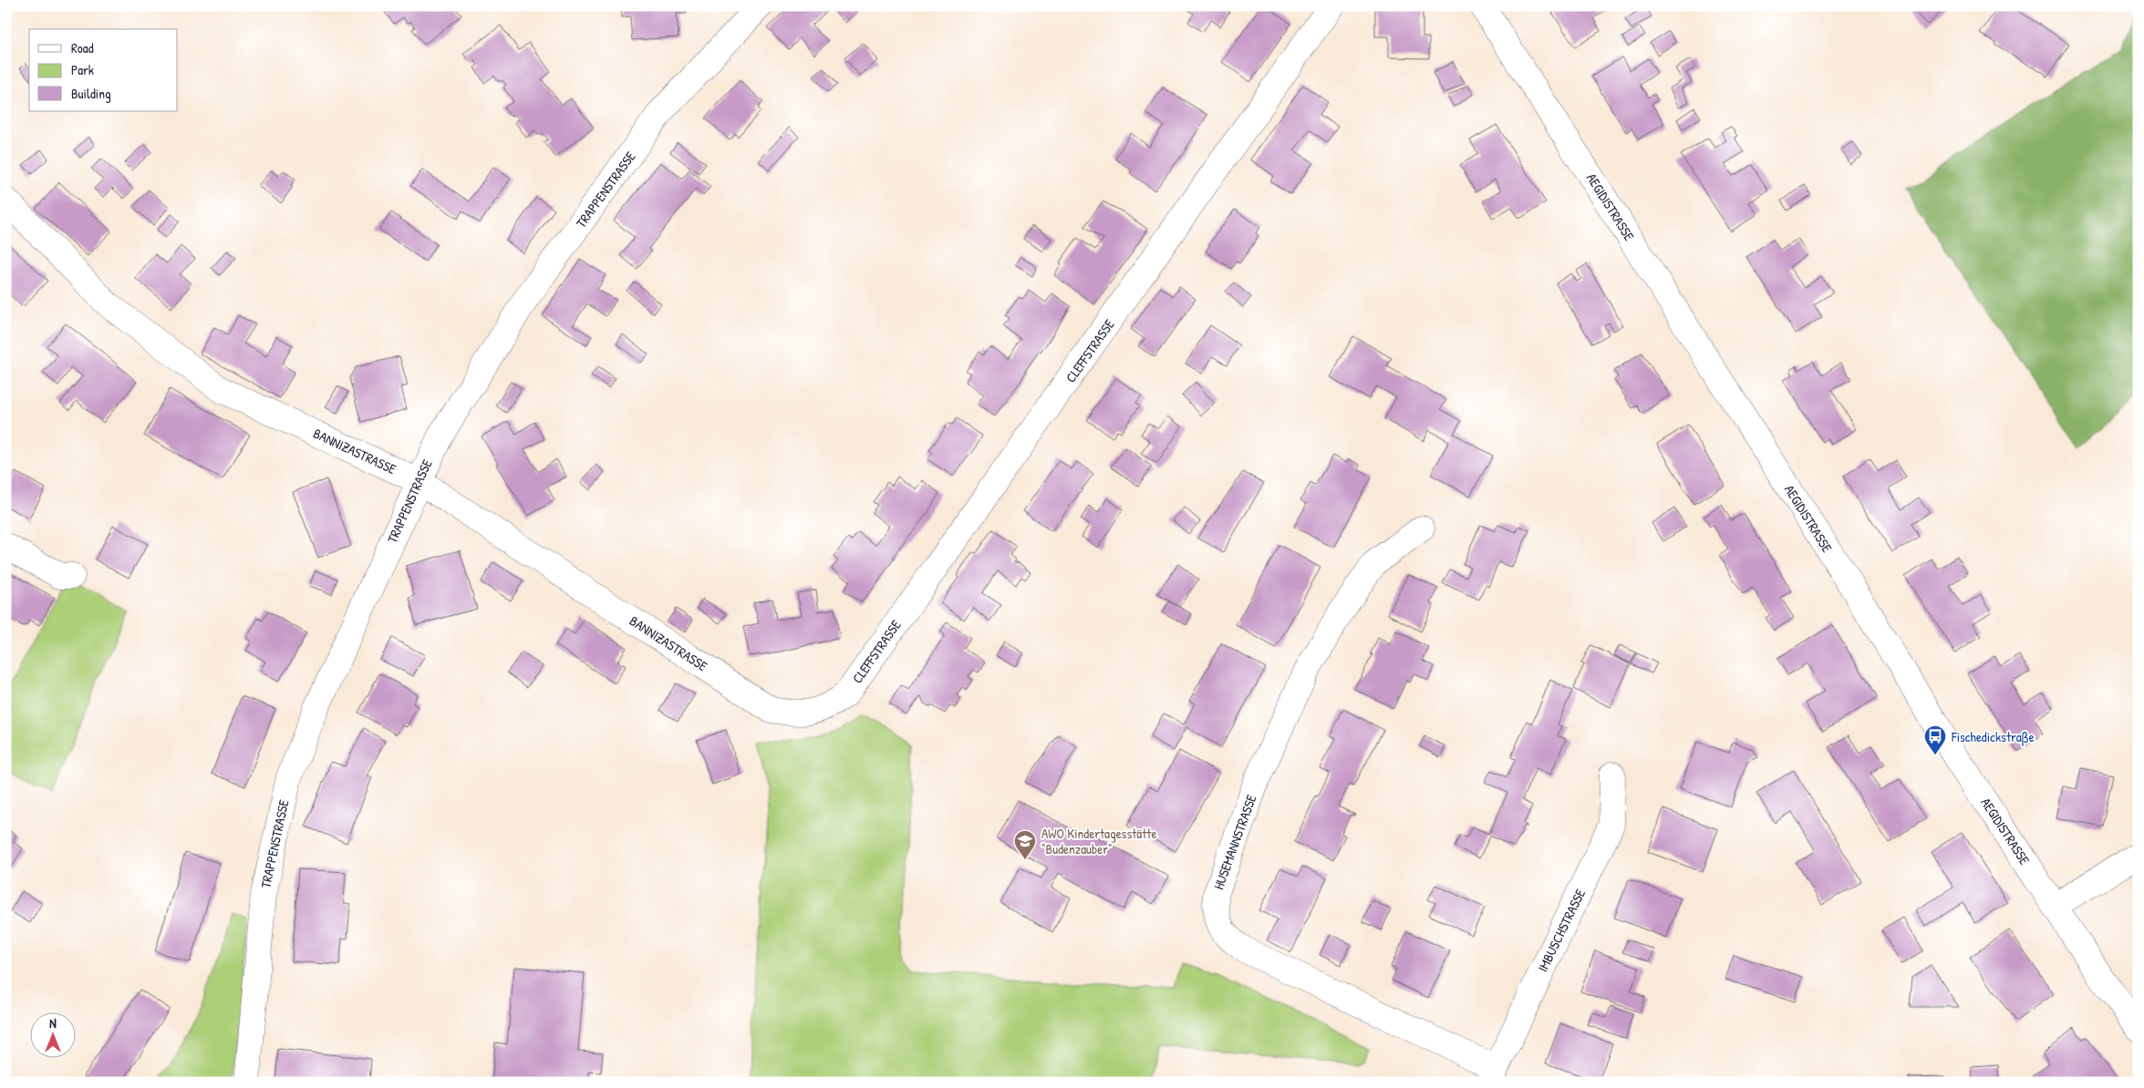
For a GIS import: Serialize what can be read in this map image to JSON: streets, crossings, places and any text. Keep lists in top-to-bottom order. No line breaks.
{"streets":{"street":["TRAPPENSTRASSE","AEGIDISTRASSE","CLEFFSTRASSE","BANNIZASTRASSE","HUSEMANNSTRASSE","IMBUSCHSTRASSE"]},"crossings":[["TRAPPENSTRASSE","BANNIZASTRASSE"],["CLEFFSTRASSE","BANNIZASTRASSE"],["HUSEMANNSTRASSE","IMBUSCHSTRASSE"]],"places":{"bus stop":["Fischedickstraße"],"school or university":["AWO Kindertagesstätte \"Budenzauber\""]},"legend":["Road","Park","Building"],"north":"top"}
